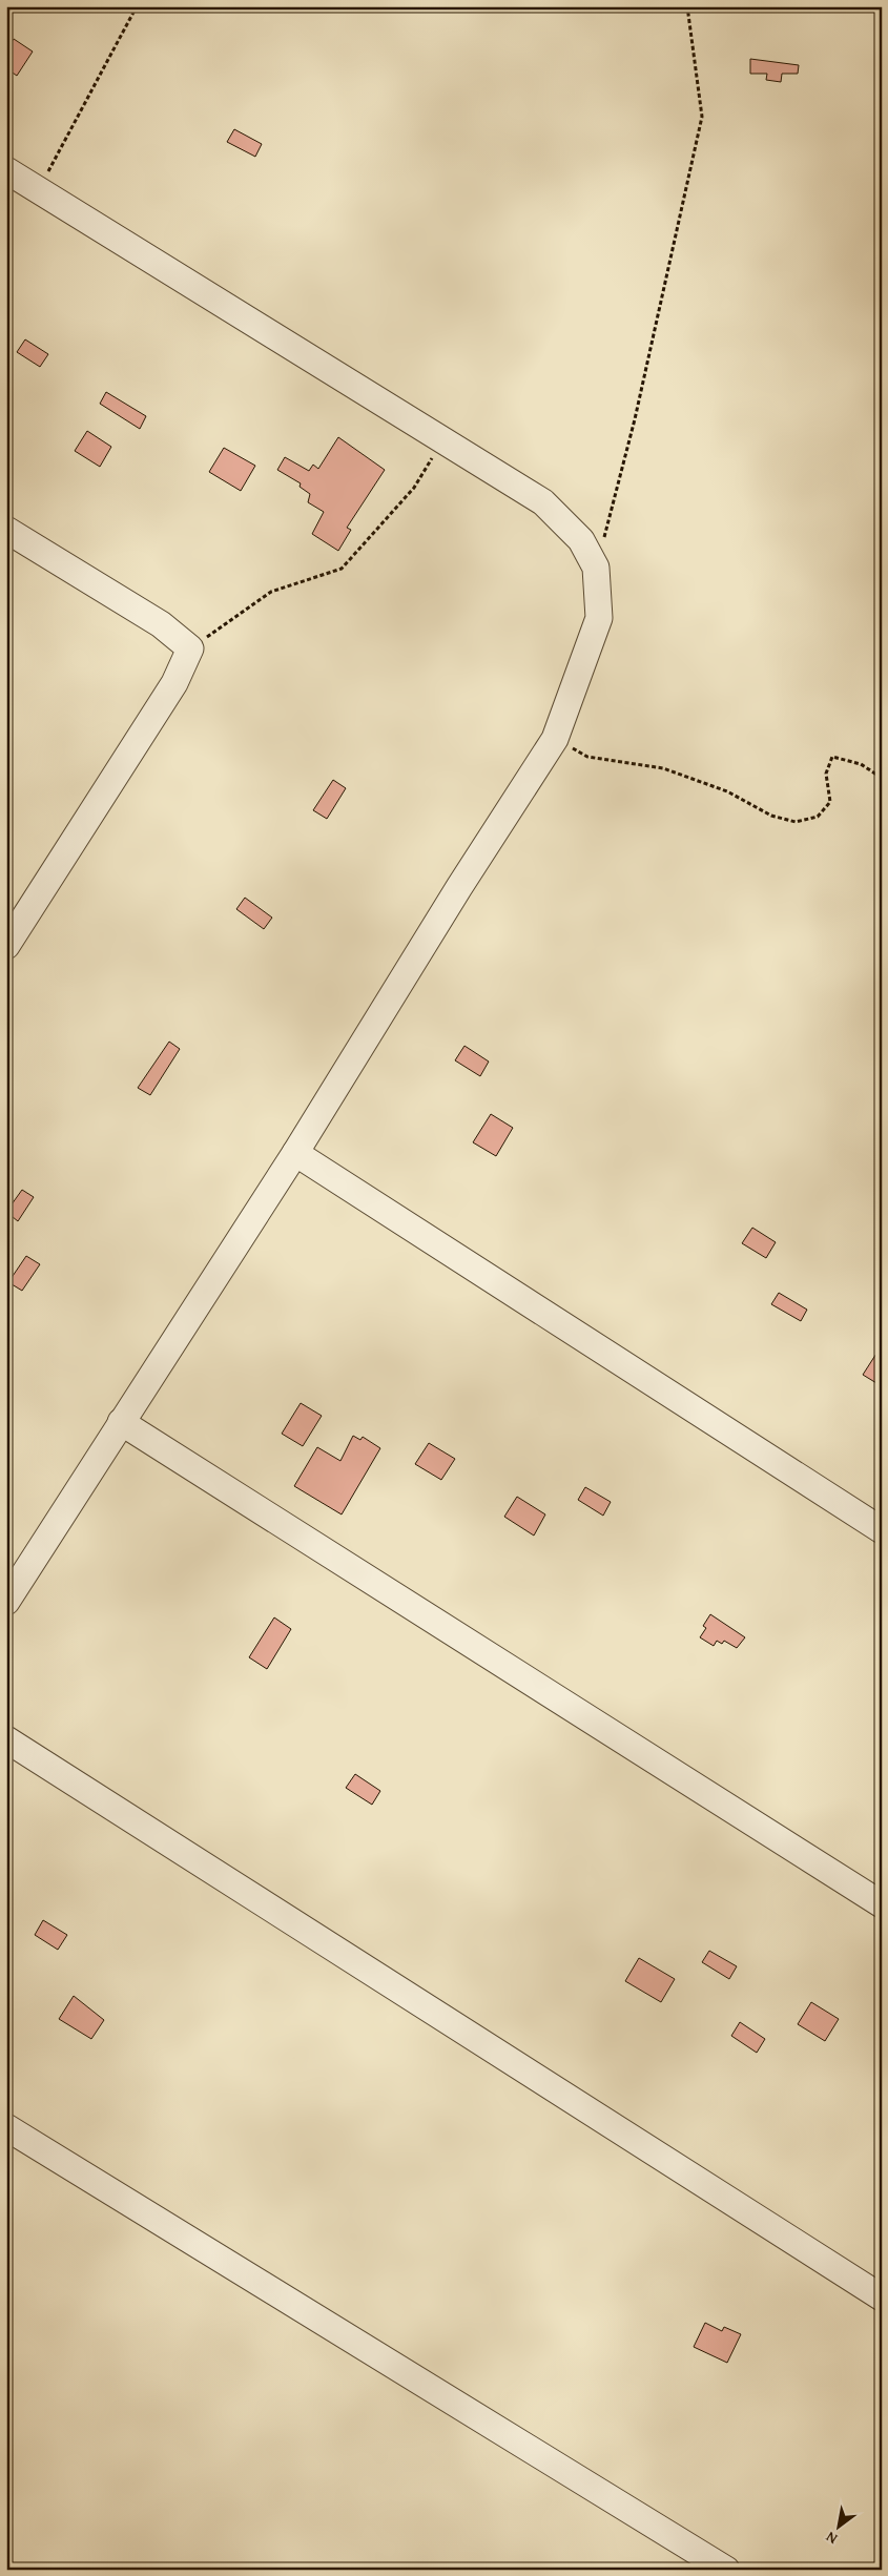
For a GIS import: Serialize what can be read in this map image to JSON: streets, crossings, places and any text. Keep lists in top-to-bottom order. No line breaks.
{"north":"bottom left"}
